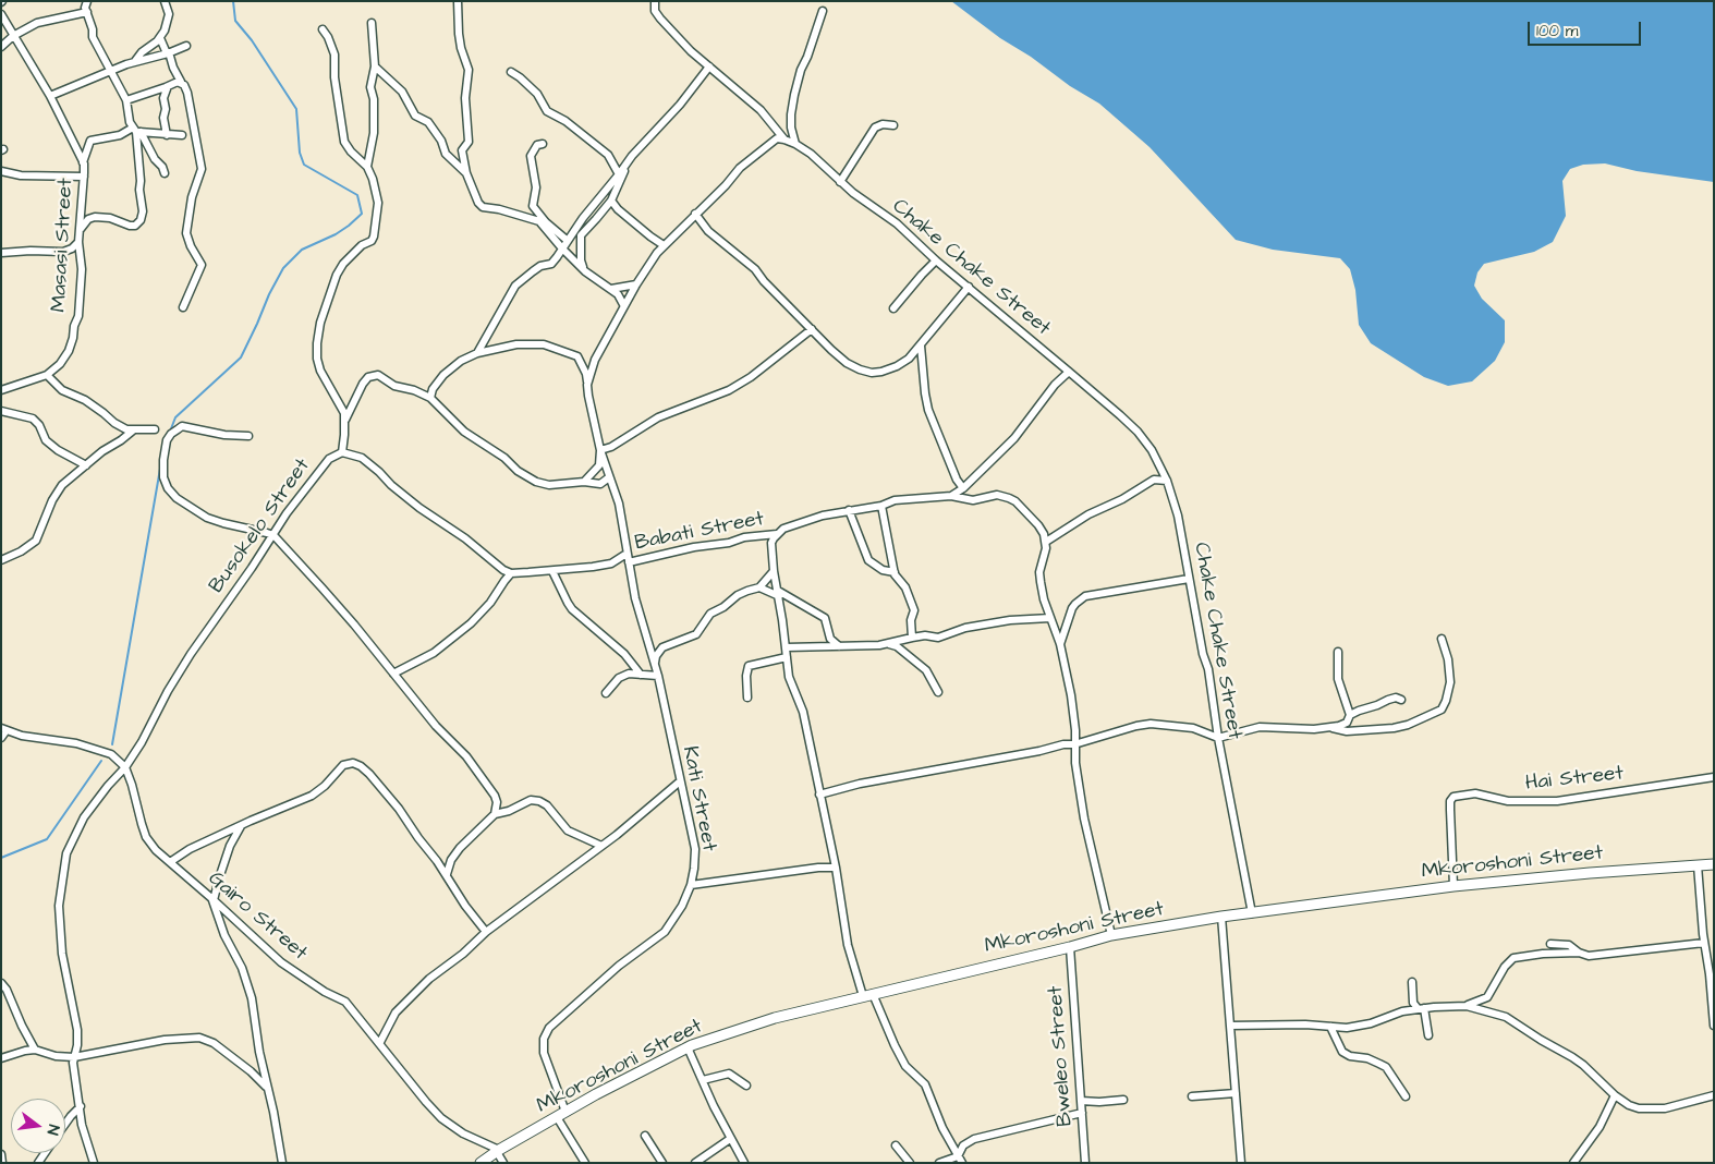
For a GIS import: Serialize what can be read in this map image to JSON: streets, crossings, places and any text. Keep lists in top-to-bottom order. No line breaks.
{"streets":{"street":["Masasi Street","Chake Chake Street","Busokelo Street","Babati Street","Hai Street","Kati Street","Mkoroshoni Street","Gairo Street","Bweleo Street"]},"crossings":[["Chake Chake Street","Mkoroshoni Street"],["Busokelo Street","Gairo Street"],["Babati Street","Kati Street"],["Hai Street","Mkoroshoni Street"],["Kati Street","Mkoroshoni Street"],["Mkoroshoni Street","Gairo Street"],["Mkoroshoni Street","Bweleo Street"]],"scale_bar":"100 m","north":"right"}
